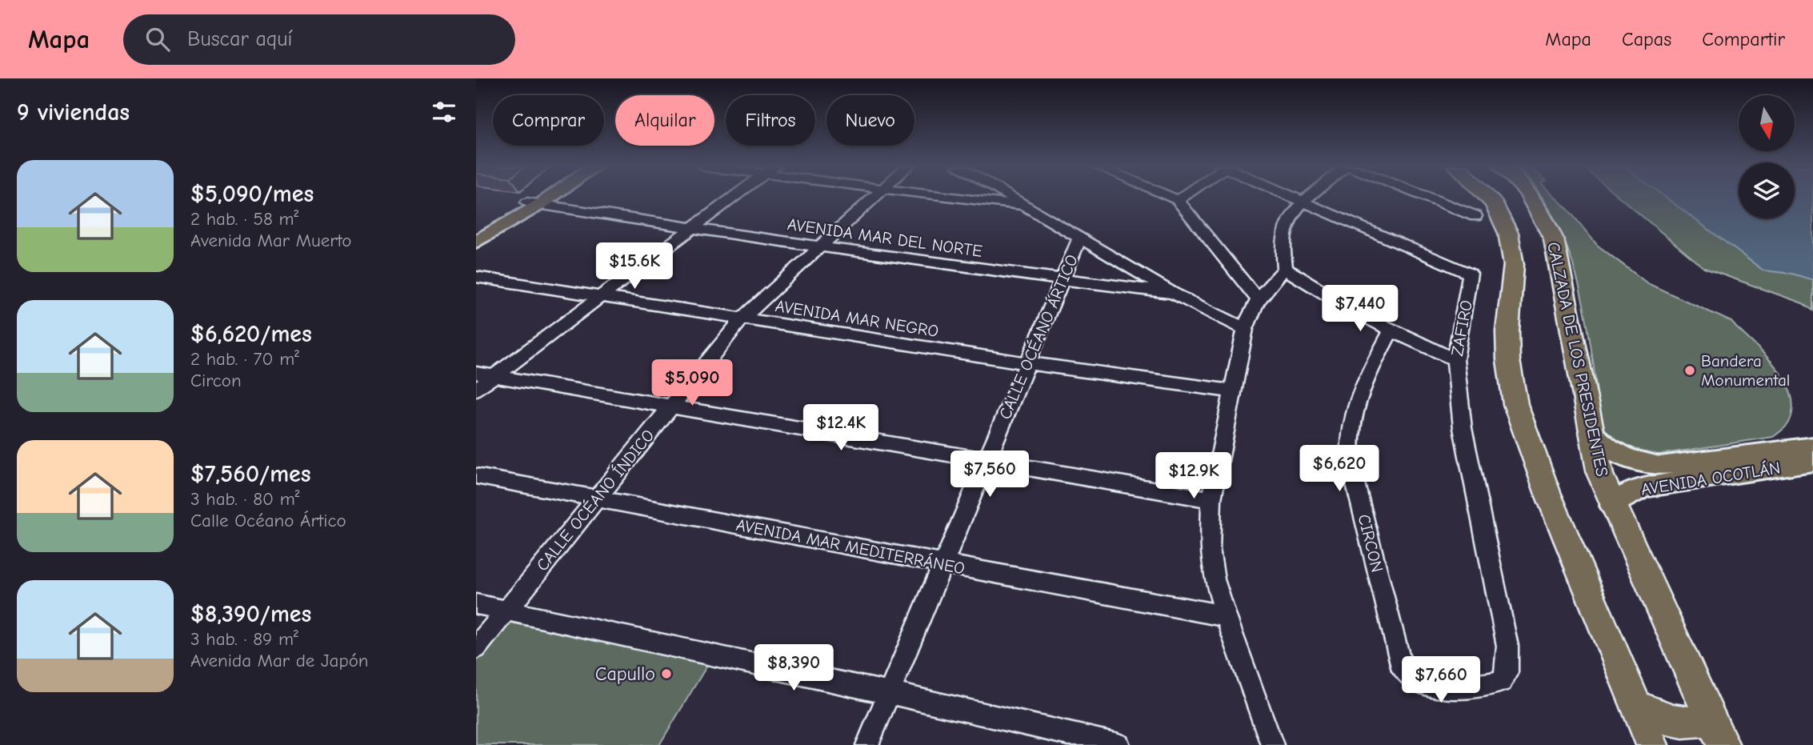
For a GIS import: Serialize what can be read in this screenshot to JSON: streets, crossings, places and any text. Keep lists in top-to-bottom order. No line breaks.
{"streets":{"highway":["CALZADA DE LOS PRESIDENTES"],"main road":["AVENIDA OCOTLÁN"],"street":["AVENIDA MAR DEL NORTE","AVENIDA MAR NEGRO","ZAFIRO","CALLE OCÉANO ÁRTICO","CALLE OCÉANO ÍNDICO","CIRCON","AVENIDA MAR MEDITERRÁNEO"]},"crossings":[["AVENIDA MAR DEL NORTE","CALLE OCÉANO ÁRTICO"],["AVENIDA MAR DEL NORTE","CALLE OCÉANO ÍNDICO"],["AVENIDA MAR NEGRO","CALLE OCÉANO ÁRTICO"],["AVENIDA MAR NEGRO","CALLE OCÉANO ÍNDICO"],["ZAFIRO","CIRCON"],["CALLE OCÉANO ÁRTICO","AVENIDA MAR MEDITERRÁNEO"],["CALZADA DE LOS PRESIDENTES","AVENIDA OCOTLÁN"],["CALLE OCÉANO ÍNDICO","AVENIDA MAR MEDITERRÁNEO"]],"places":["Bandera Monumental","Capullo"],"north":"bottom","page":{"header":"Mapa","search":"Buscar aquí","nav":["Mapa","Capas","Compartir"],"heading":"9 viviendas","chip":["Comprar","Alquilar","Filtros","Nuevo"],"list":[{"name":"$5,090/mes","note":"2 hab. · 58 m² · Avenida Mar Muerto"},{"name":"$6,620/mes","note":"2 hab. · 70 m² · Circon"},{"name":"$7,560/mes","note":"3 hab. · 80 m² · Calle Océano Ártico"},{"name":"$8,390/mes","note":"3 hab. · 89 m² · Avenida Mar de Japón"}],"price":["$15.6K","$7,440","$5,090","$12.4K","$6,620","$7,560","$12.9K","$8,390","$7,660"]}}
